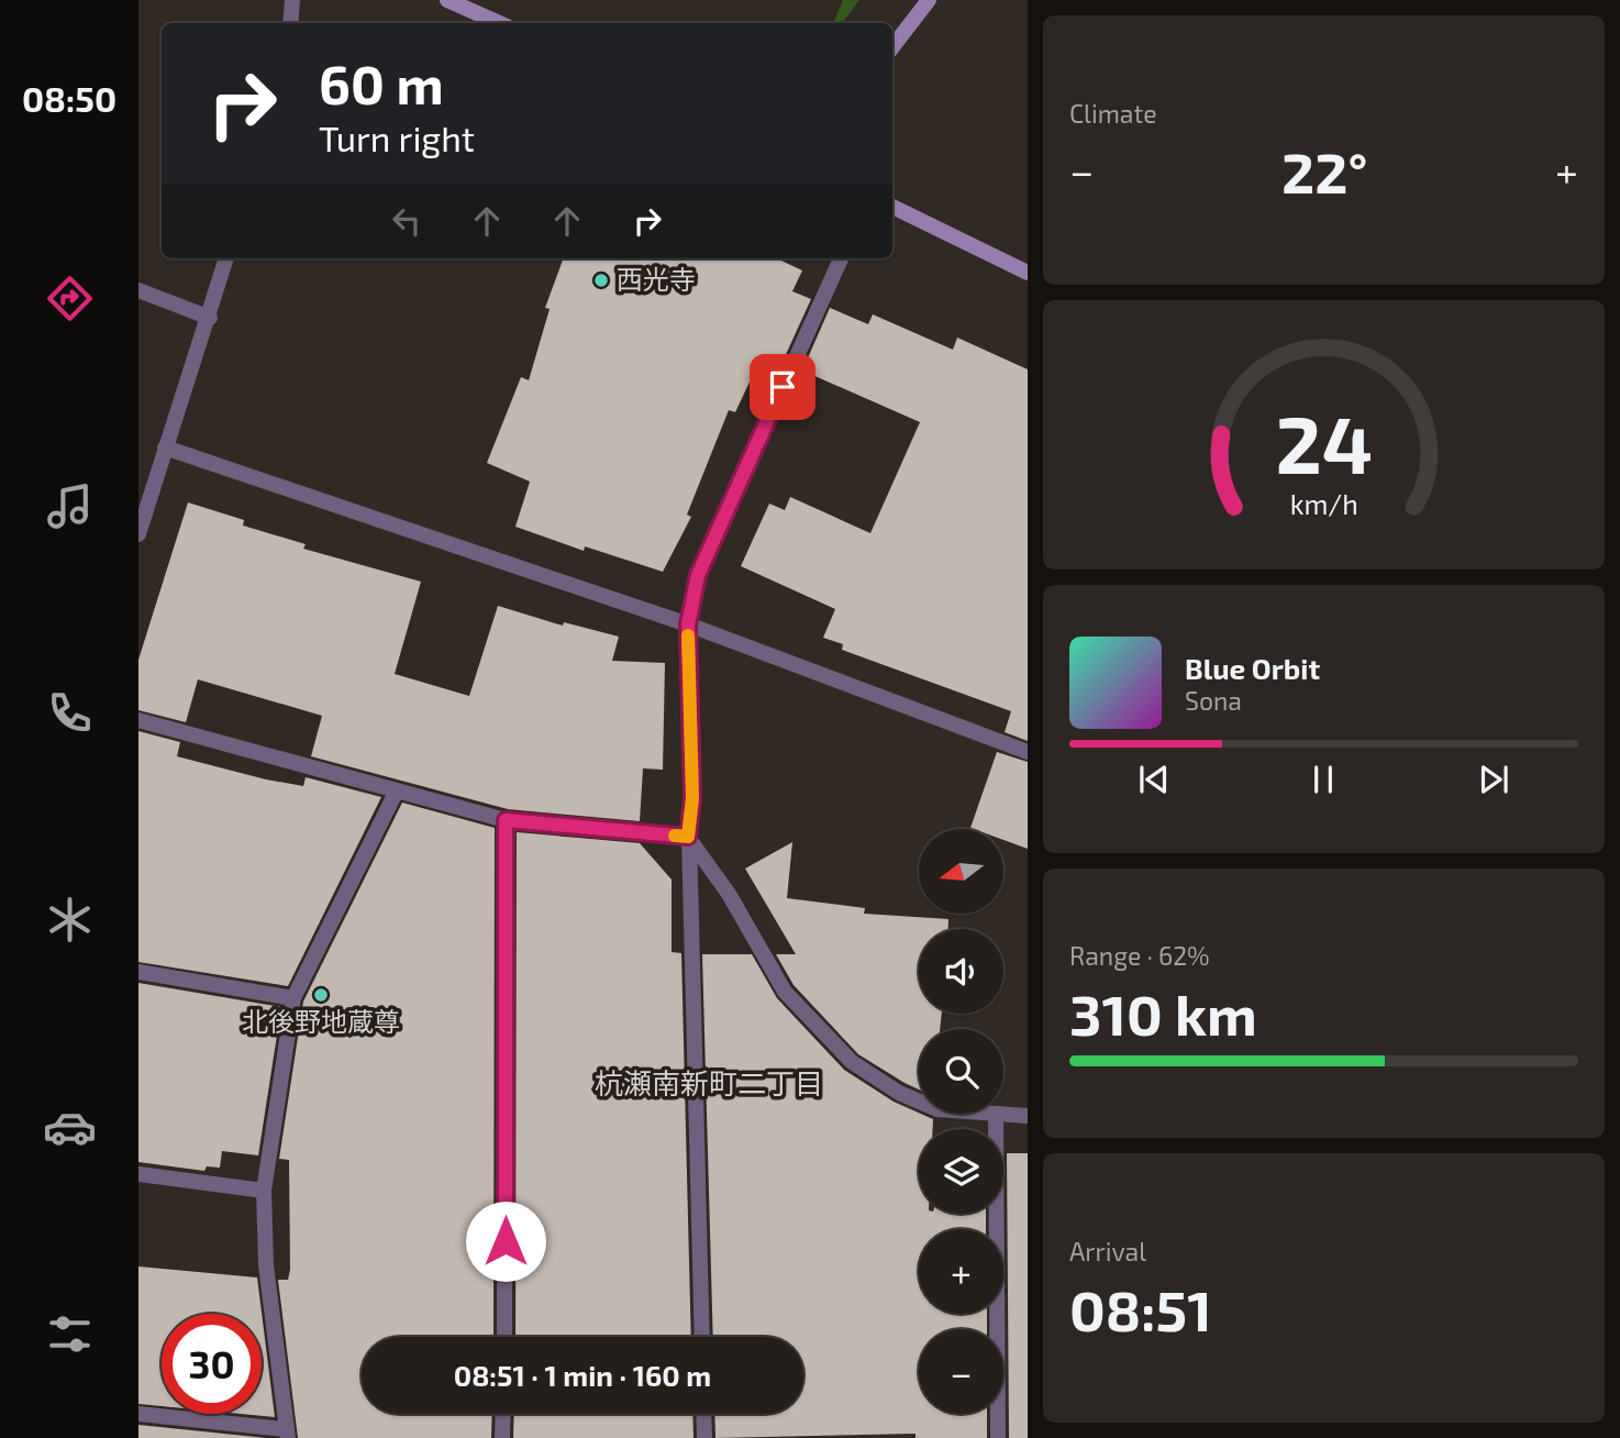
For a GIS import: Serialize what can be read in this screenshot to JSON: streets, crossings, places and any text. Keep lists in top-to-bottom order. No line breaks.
{"districts":["杭瀬南新町二丁目"],"places":["西光寺","北後野地蔵尊"],"north":"left","page":{"tabs":"08:50","tile":["Climate",["Range · 62%","310 km"],["Arrival","08:51"]],"turn":["60 m","Turn right"],"heat":["−","22°","+"],"song":["Blue Orbit","Sona"],"map_buttons":["+","−"],"limit":"30","trip":"08:51 · 1 min · 160 m","gauge":["24","km/h"]}}
